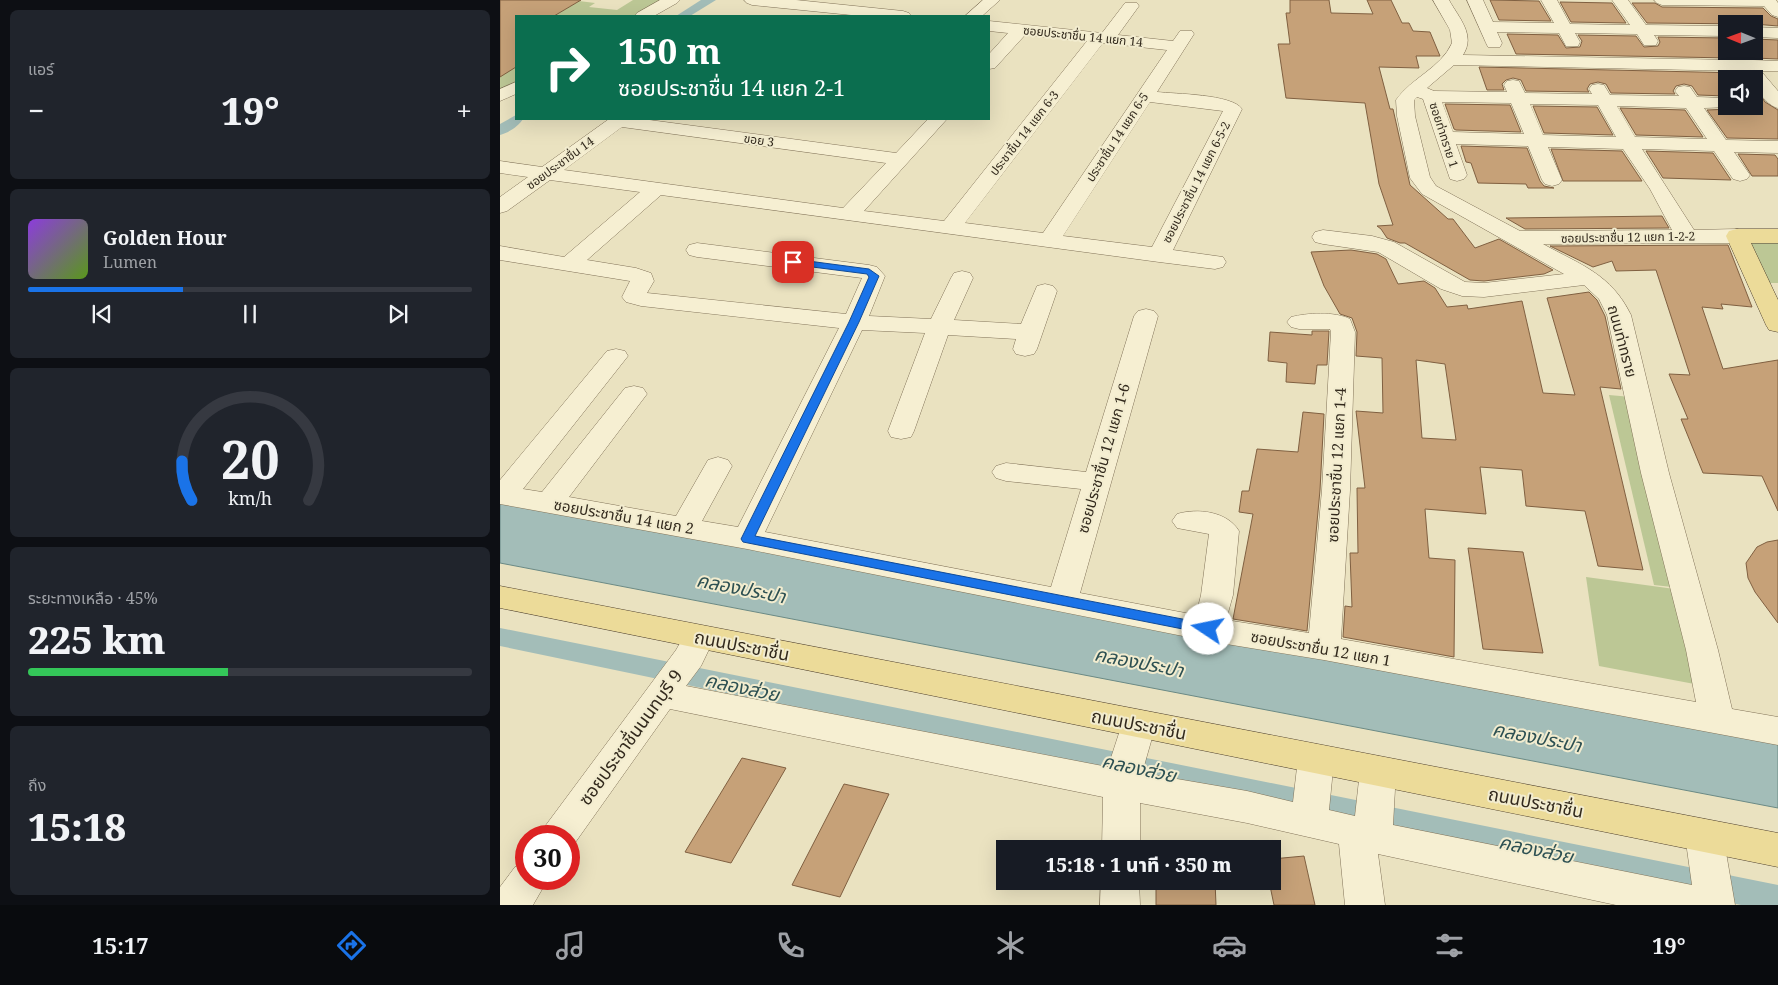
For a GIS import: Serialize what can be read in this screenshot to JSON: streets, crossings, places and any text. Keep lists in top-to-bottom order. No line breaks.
{"streets":{"main road":["ถนนประชาชื่น"],"street":["ซอยประชาชื่น 14 แยก 14","ประชาชื่น 14 แยก 6-3","ซอยท่าทราย 1","ประชาชื่น 14 แยก 6-5","ขอย 3","ซอยประชาชื่น 14","ซอยประชาชื่น 14 แยก 6-5-2","ซอยประชาชื่น 12 แยก 1-2-2","ถนนท่าทราย","ซอยประชาชื่น 12 แยก 1-6","ซอยประชาชื่น 12 แยก 1-4","ซอยประชาชื่น 14 แยก 2","ซอยประชาชื่น 12 แยก 1","ซอยประชาชื่นนนทบุรี 9"]},"crossings":[["ซอยประชาชื่น 14 แยก 14","ประชาชื่น 14 แยก 6-3"],["ซอยประชาชื่น 14 แยก 14","ประชาชื่น 14 แยก 6-5"],["ซอยท่าทราย 1","ถนนท่าทราย"],["ประชาชื่น 14 แยก 6-5","ซอยประชาชื่น 14 แยก 6-5-2"],["ขอย 3","ซอยประชาชื่น 14"],["ซอยประชาชื่น 12 แยก 1-2-2","ถนนท่าทราย"],["ถนนท่าทราย","ซอยประชาชื่น 12 แยก 1"],["ซอยประชาชื่น 12 แยก 1-6","ซอยประชาชื่น 12 แยก 1"],["ซอยประชาชื่น 12 แยก 1-4","ซอยประชาชื่น 12 แยก 1"],["ซอยประชาชื่น 14 แยก 2","ซอยประชาชื่น 12 แยก 1"],["ถนนประชาชื่น","ซอยประชาชื่นนนทบุรี 9"]],"water":["คลองประปา","คลองส่วย"],"north":"left","page":{"tile":["แอร์",["ระยะทางเหลือ · 45%","225 km"],["ถึง","15:18"]],"turn":["150 m","ซอยประชาชื่น 14 แยก 2-1"],"heat":["−","19°","+"],"song":["Golden Hour","Lumen"],"limit":"30","trip":"15:18 · 1 นาที · 350 m","tabs":["15:17","19°"],"gauge":["20","km/h"]}}
